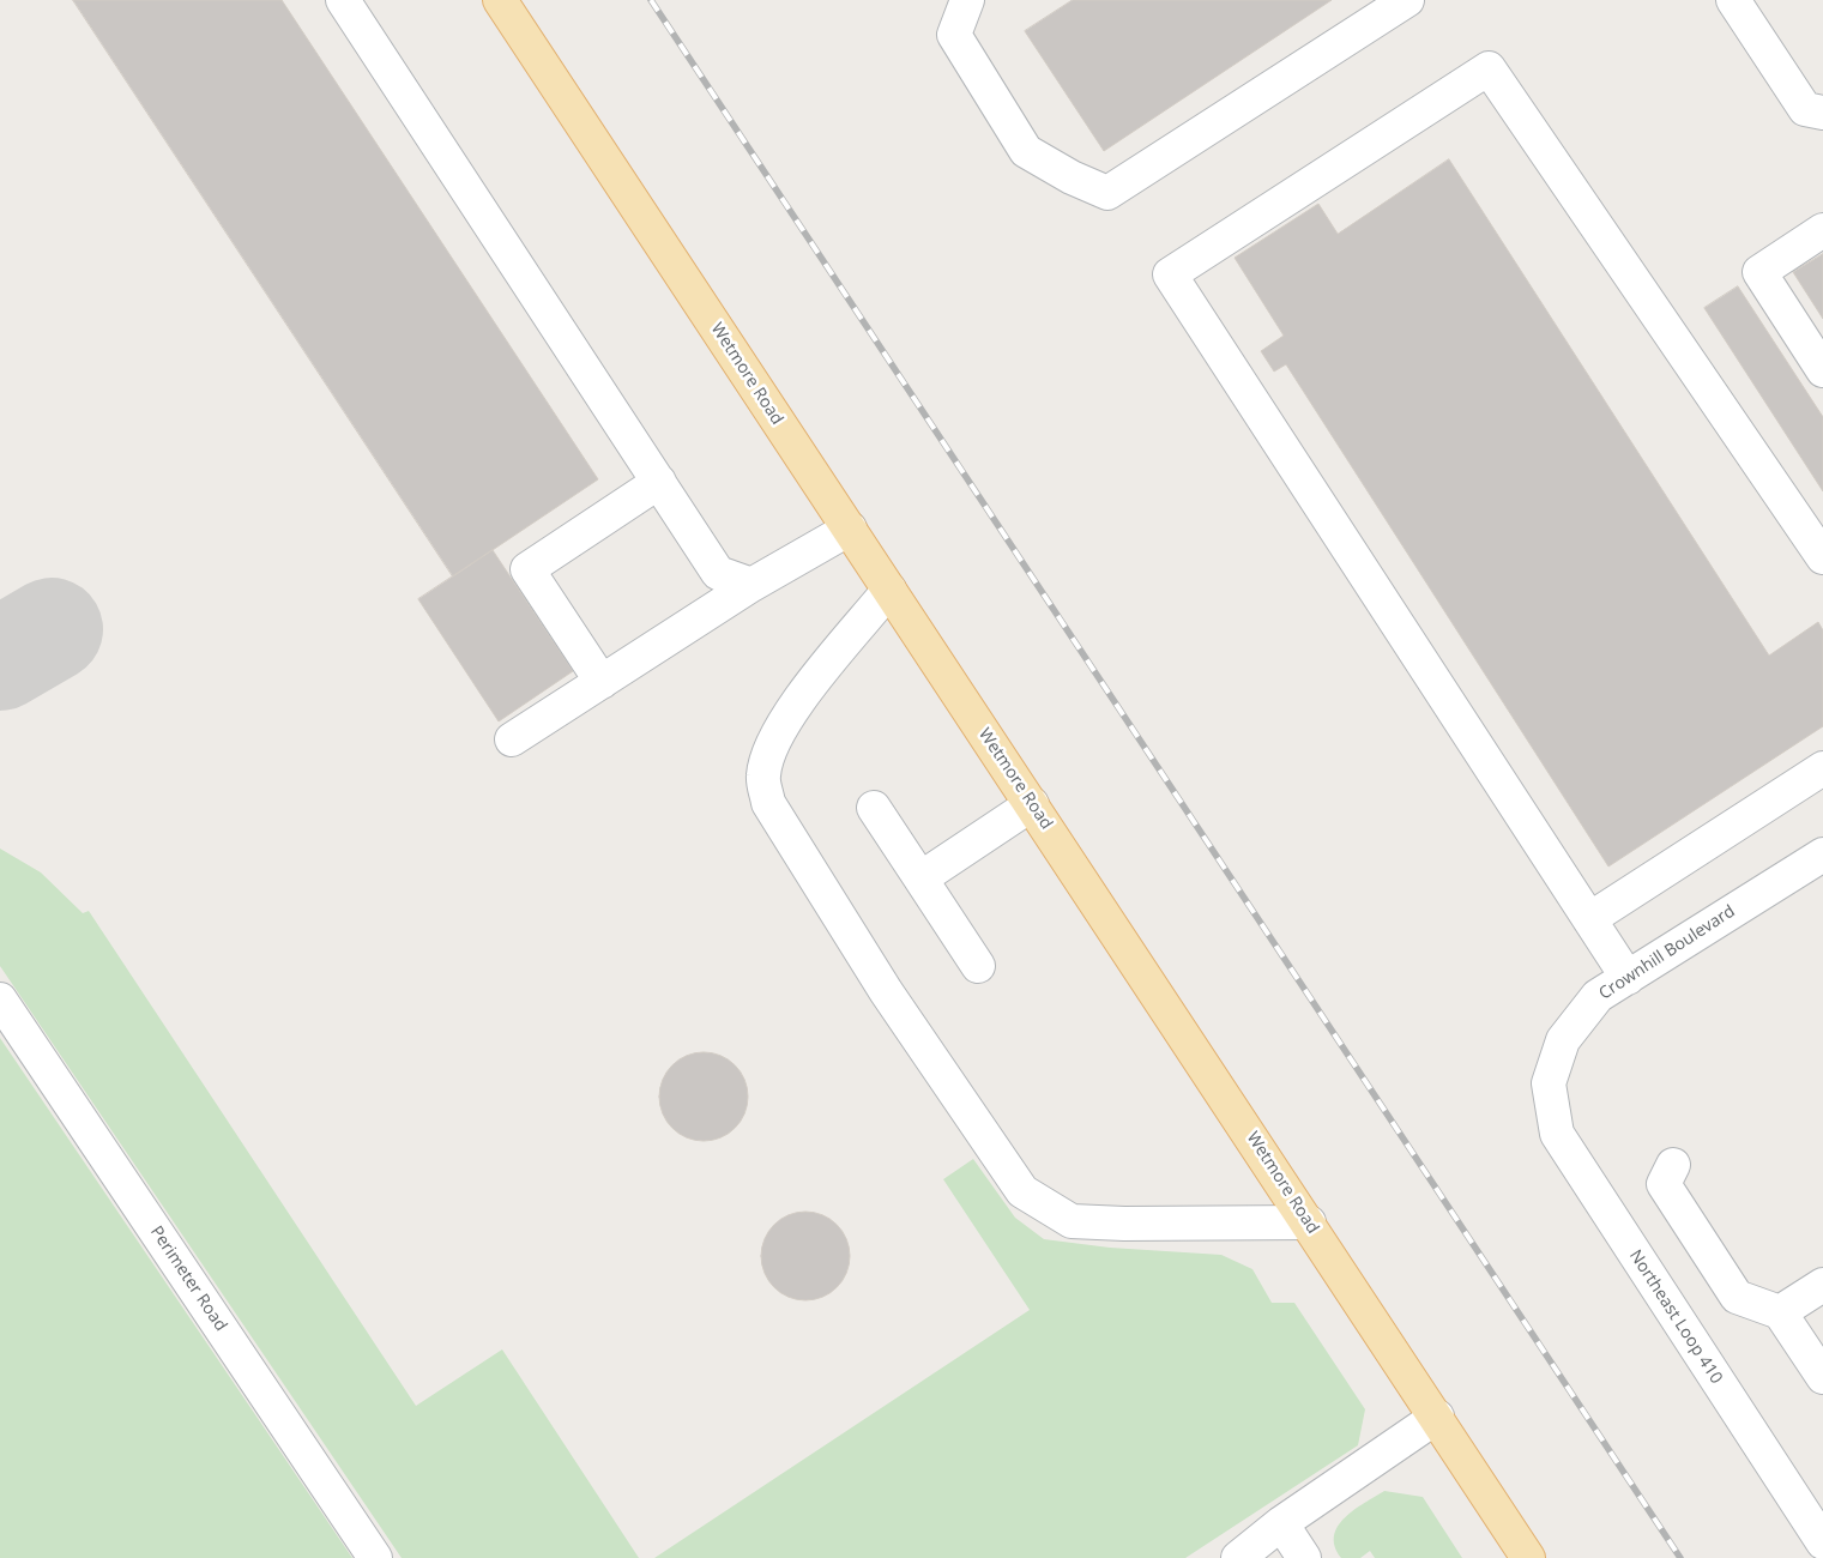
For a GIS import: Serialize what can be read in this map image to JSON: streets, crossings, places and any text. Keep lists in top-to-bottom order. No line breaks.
{"streets":{"main road":["Wetmore Road"],"street":["Crownhill Boulevard","Perimeter Road","Northeast Loop 410"]},"crossings":[["Crownhill Boulevard","Northeast Loop 410"]]}
